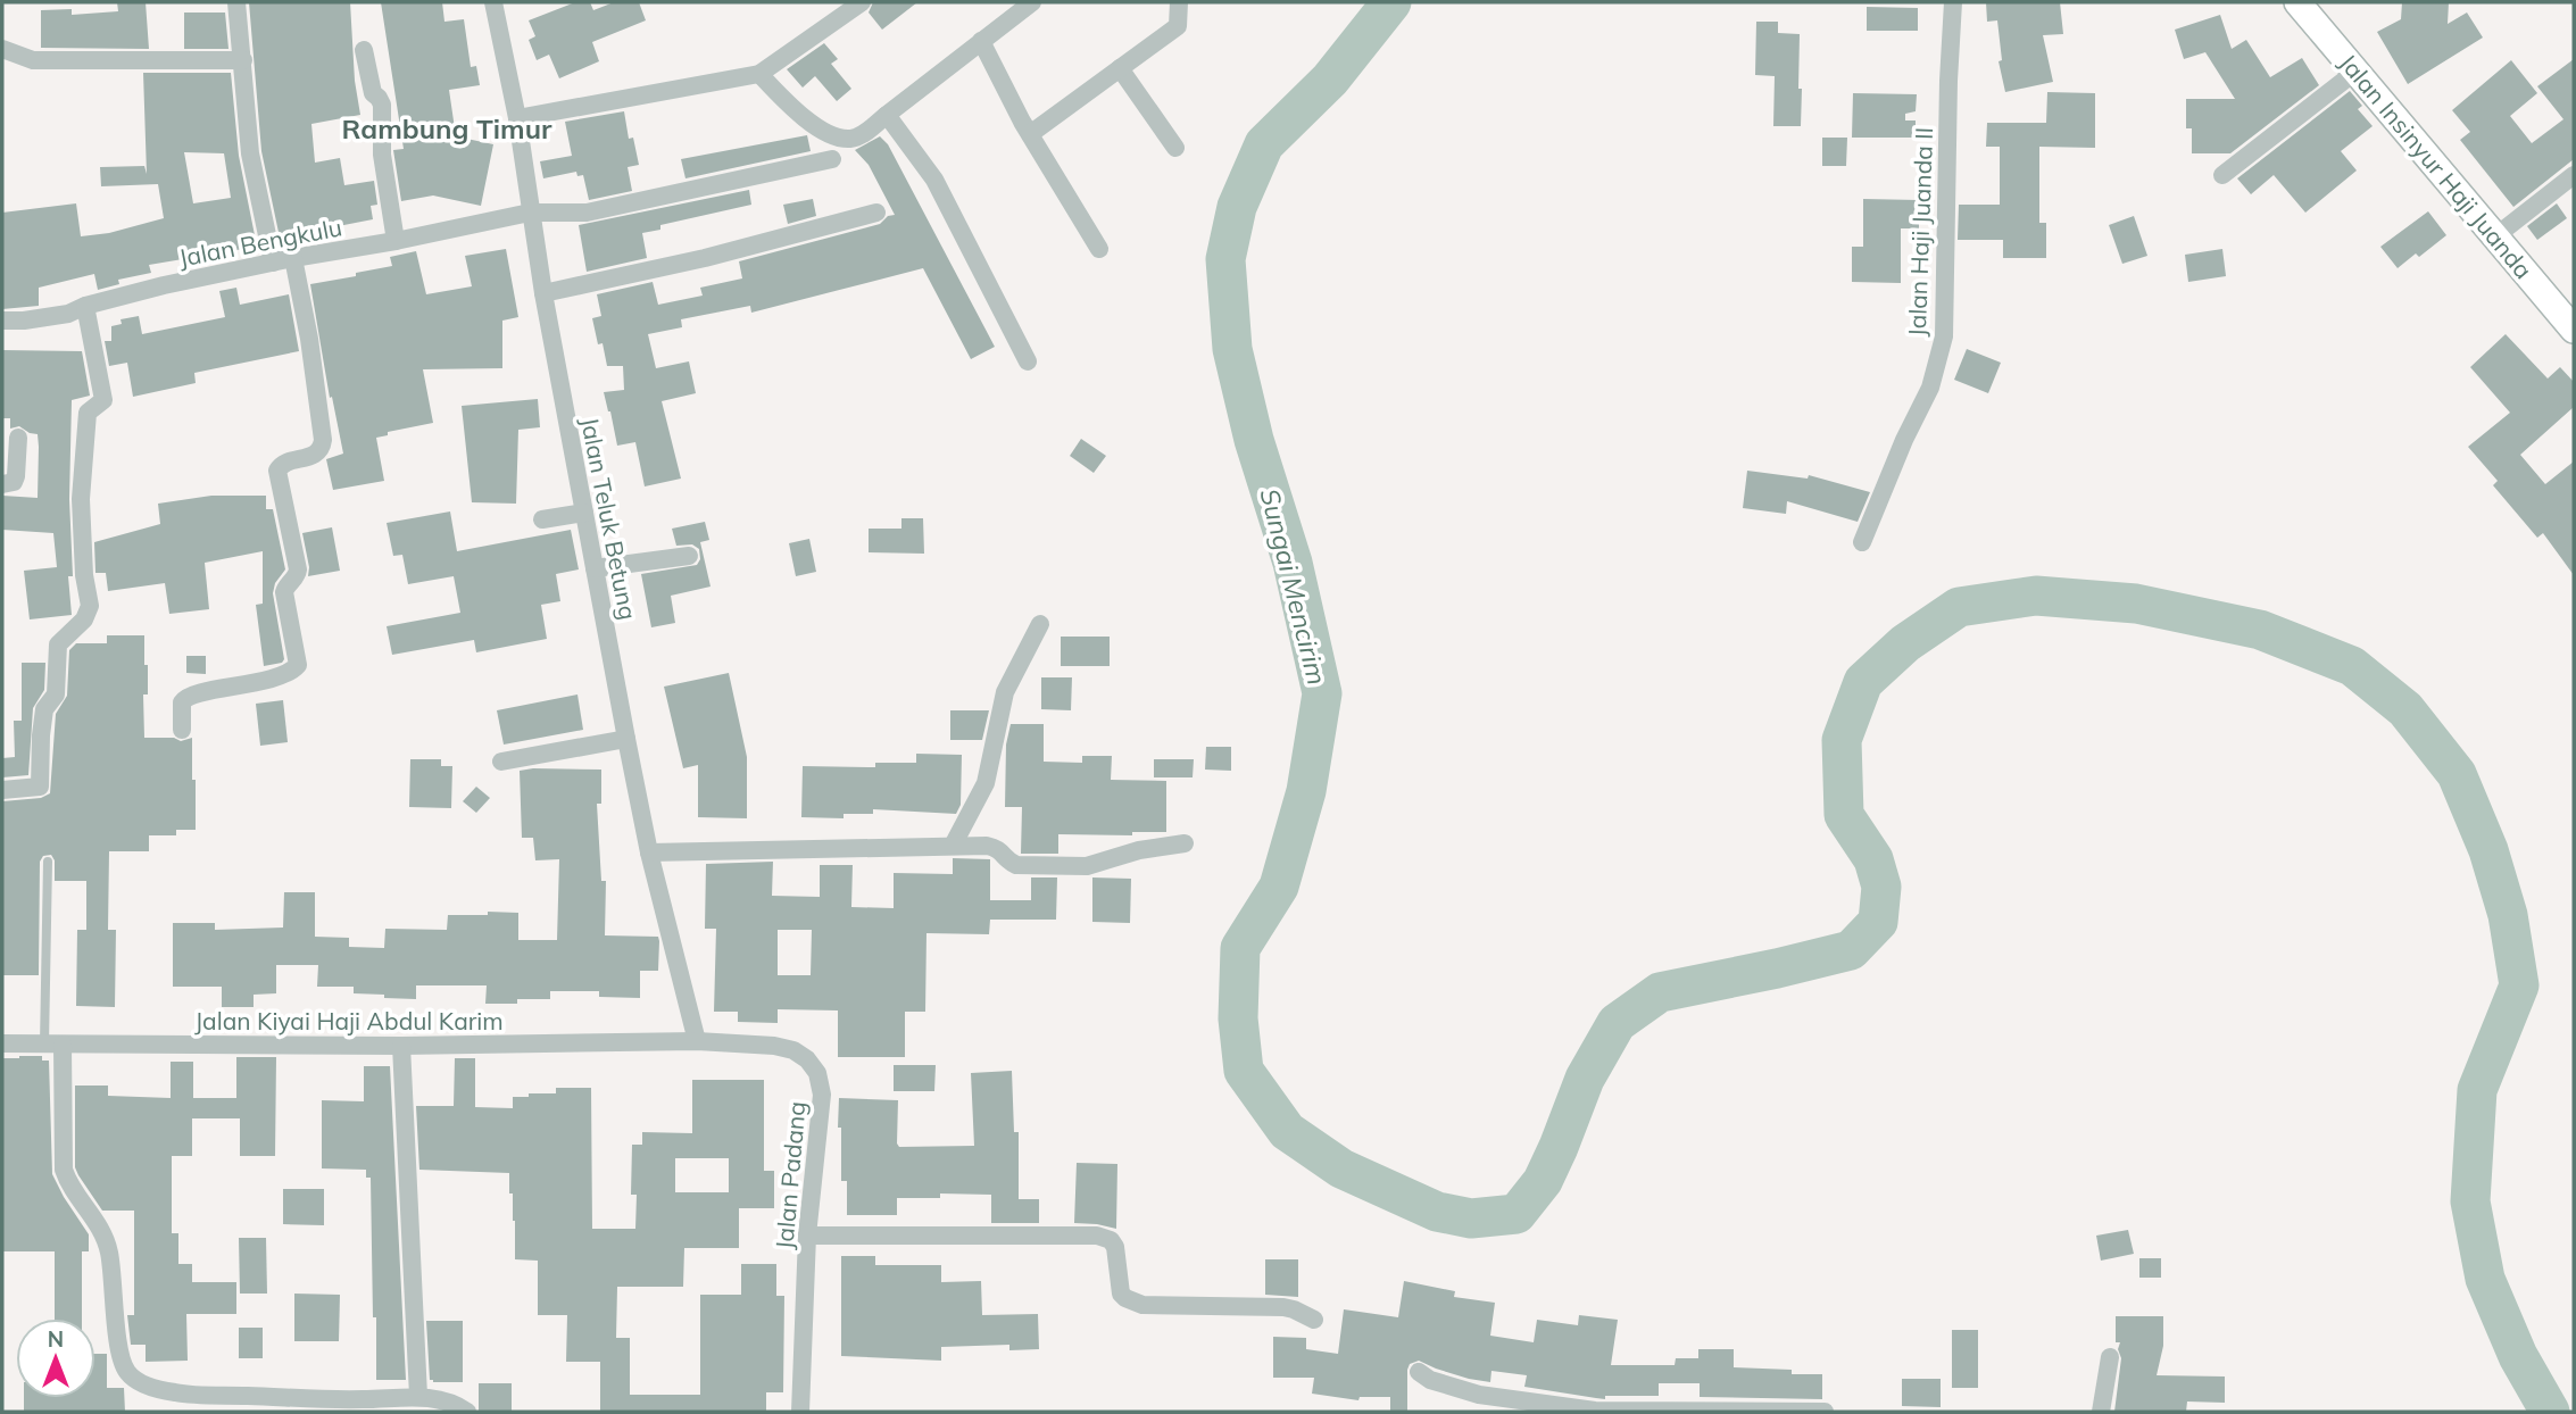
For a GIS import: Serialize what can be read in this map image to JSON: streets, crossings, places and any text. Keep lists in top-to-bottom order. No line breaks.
{"streets":{"street":["Jalan Insinyur Haji Juanda","Jalan Haji Juanda II","Jalan Bengkulu","Jalan Teluk Betung","Jalan Kiyai Haji Abdul Karim","Jalan Padang"]},"crossings":[["Jalan Bengkulu","Jalan Teluk Betung"],["Jalan Teluk Betung","Jalan Kiyai Haji Abdul Karim"],["Jalan Teluk Betung","Jalan Padang"],["Jalan Kiyai Haji Abdul Karim","Jalan Padang"]],"districts":["Rambung Timur"],"water":["Sungai Mencirim"],"north":"top"}
